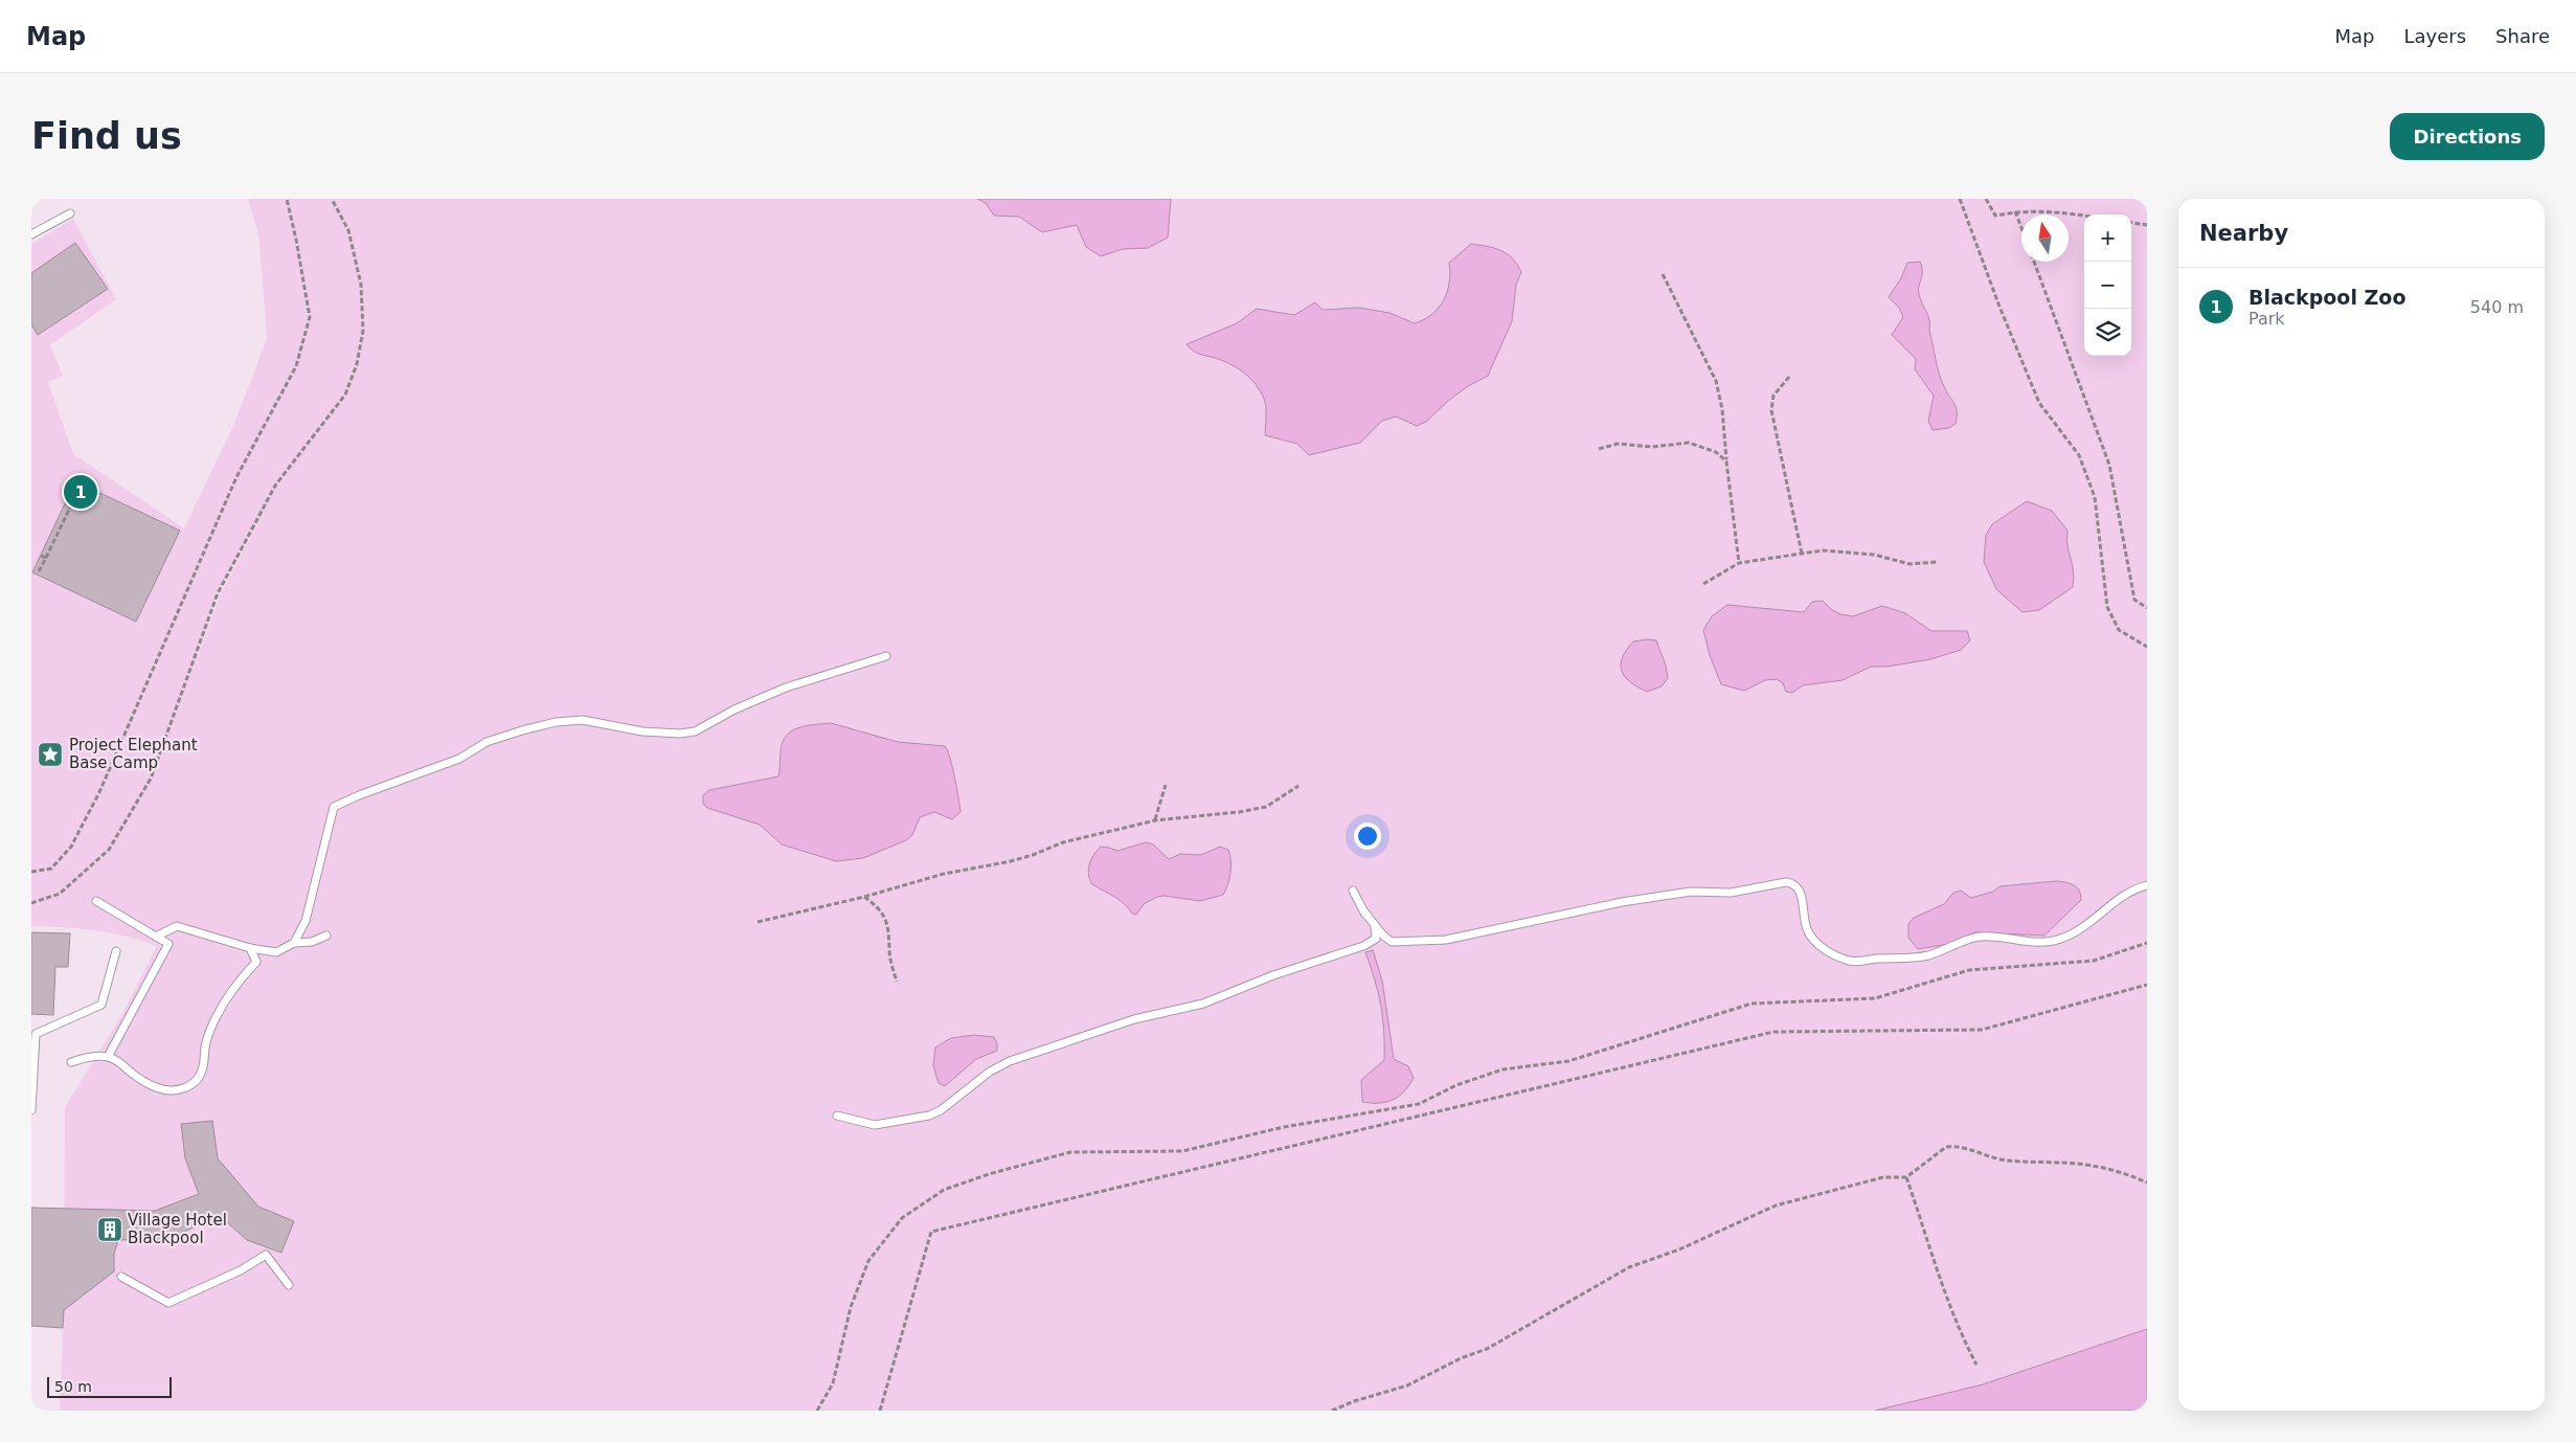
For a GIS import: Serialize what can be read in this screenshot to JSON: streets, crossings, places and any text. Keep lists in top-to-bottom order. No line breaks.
{"places":{"place":["Project Elephant Base Camp"],"building":["Village Hotel Blackpool"]},"scale_bar":"50 m","north":"top","page":{"header":"Map","nav":["Map","Layers","Share"],"buttons":"Directions","title":"Find us","heading":"Nearby","map_buttons":["+","−"],"list":[{"mark":"1","name":"Blackpool Zoo","note":"Park","value":"540 m"}],"pins":"1","scale":"50 m"}}
